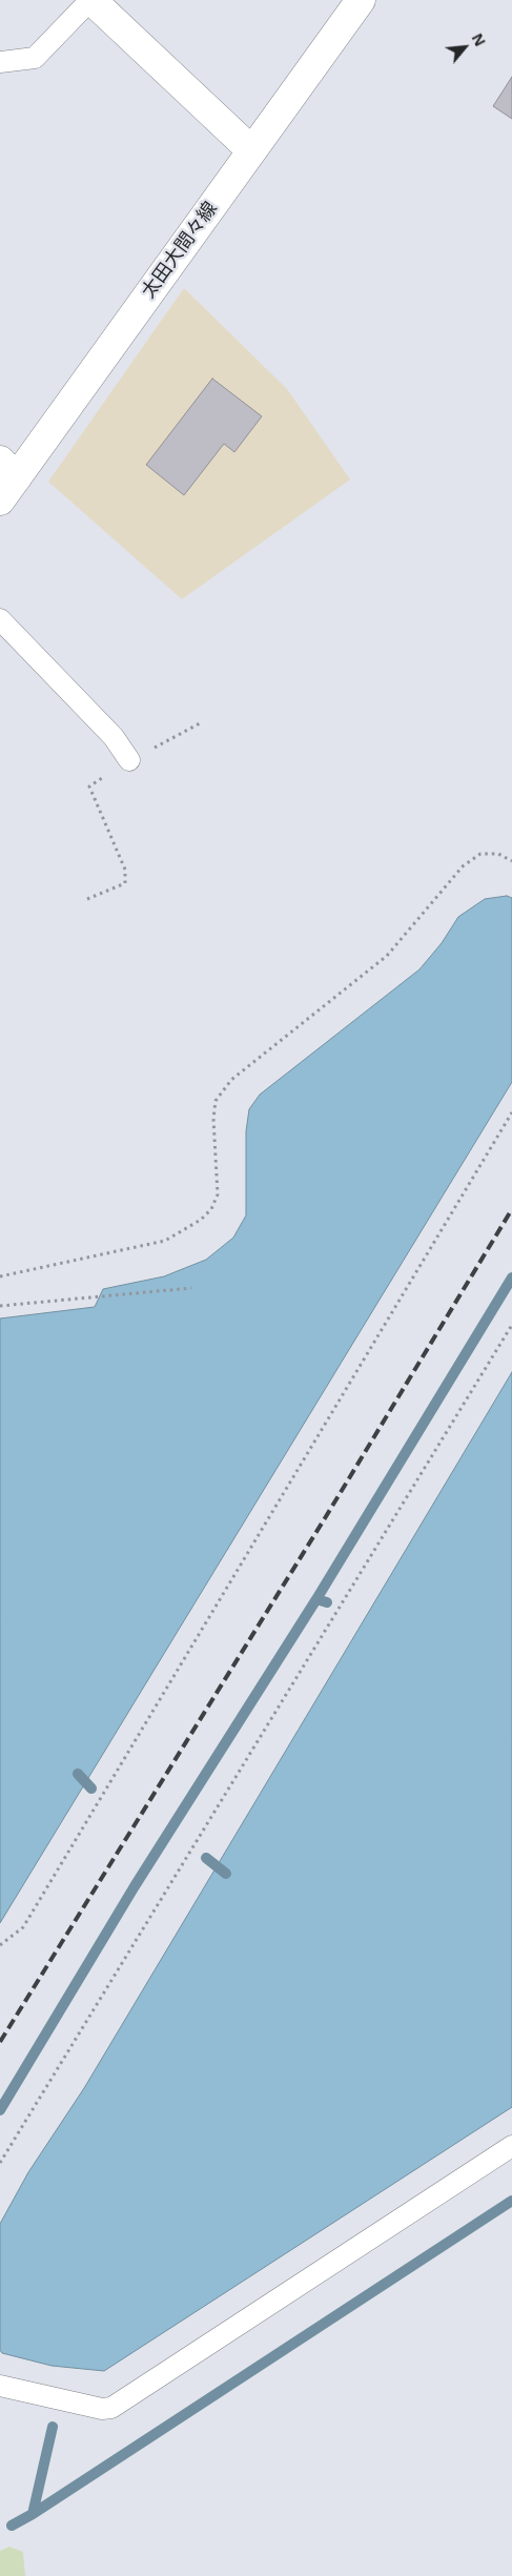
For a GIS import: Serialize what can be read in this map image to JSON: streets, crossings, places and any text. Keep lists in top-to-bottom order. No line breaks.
{"streets":{"main road":["太田大間々線"]},"north":"top right"}
